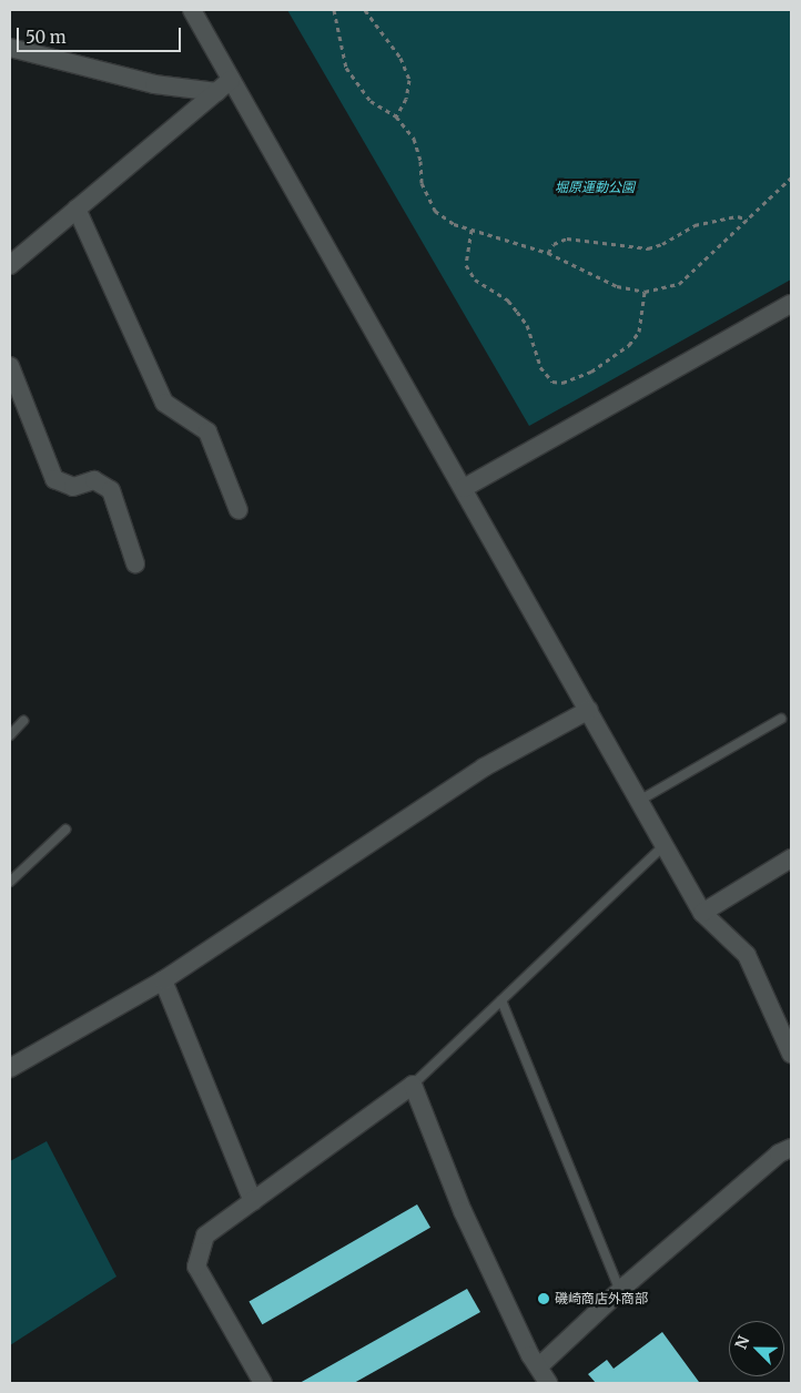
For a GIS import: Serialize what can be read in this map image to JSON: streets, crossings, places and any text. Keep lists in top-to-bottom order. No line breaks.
{"parks":["堀原運動公園"],"places":["磯崎商店外商部"],"scale_bar":"50 m","north":"top left"}
